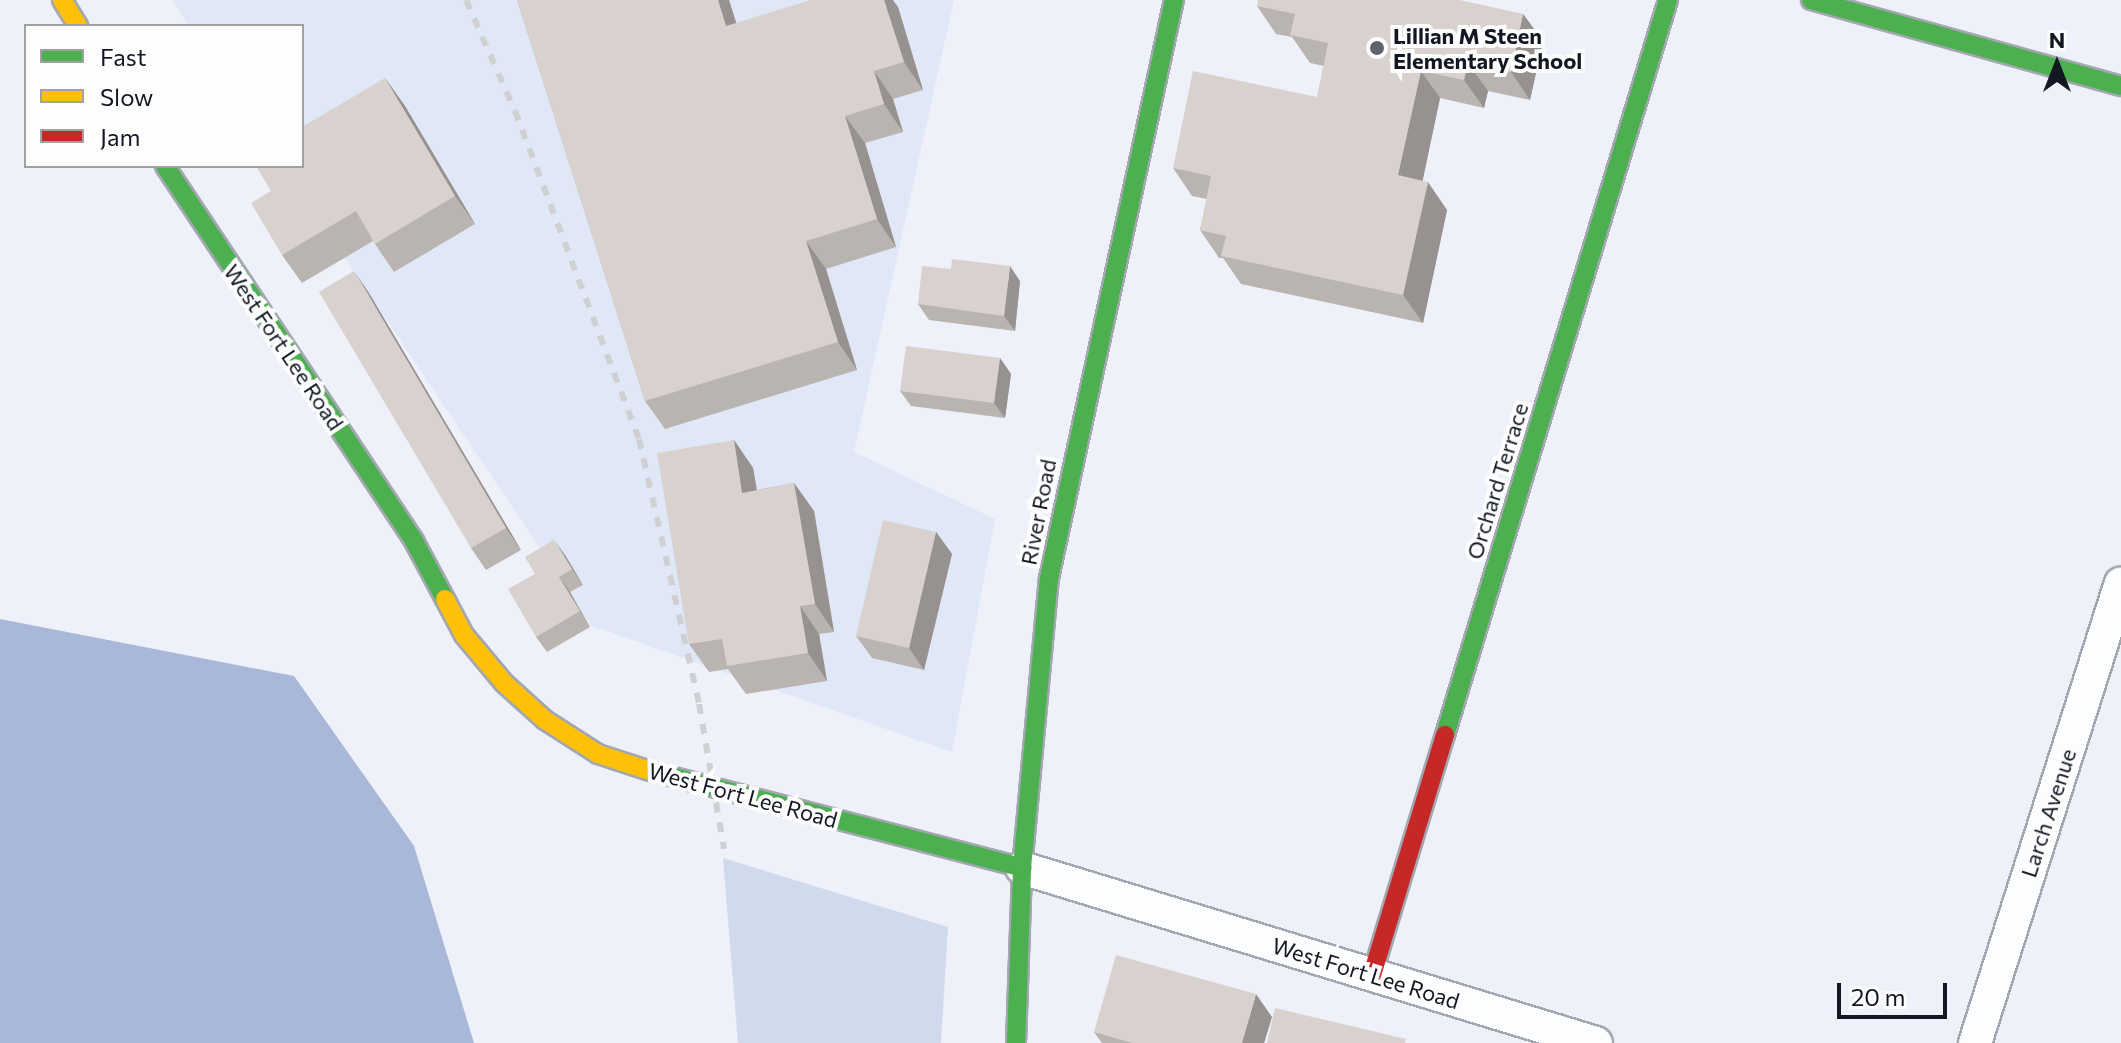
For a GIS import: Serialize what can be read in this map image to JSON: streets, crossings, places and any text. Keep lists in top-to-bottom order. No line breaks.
{"streets":{"main road":["West Fort Lee Road","Orchard Terrace","River Road"],"street":["Larch Avenue"]},"crossings":[["West Fort Lee Road","Orchard Terrace"],["West Fort Lee Road","River Road"]],"places":["Lillian M Steen Elementary School"],"legend":["Fast","Slow","Jam"],"scale_bar":"20 m","north":"top"}
